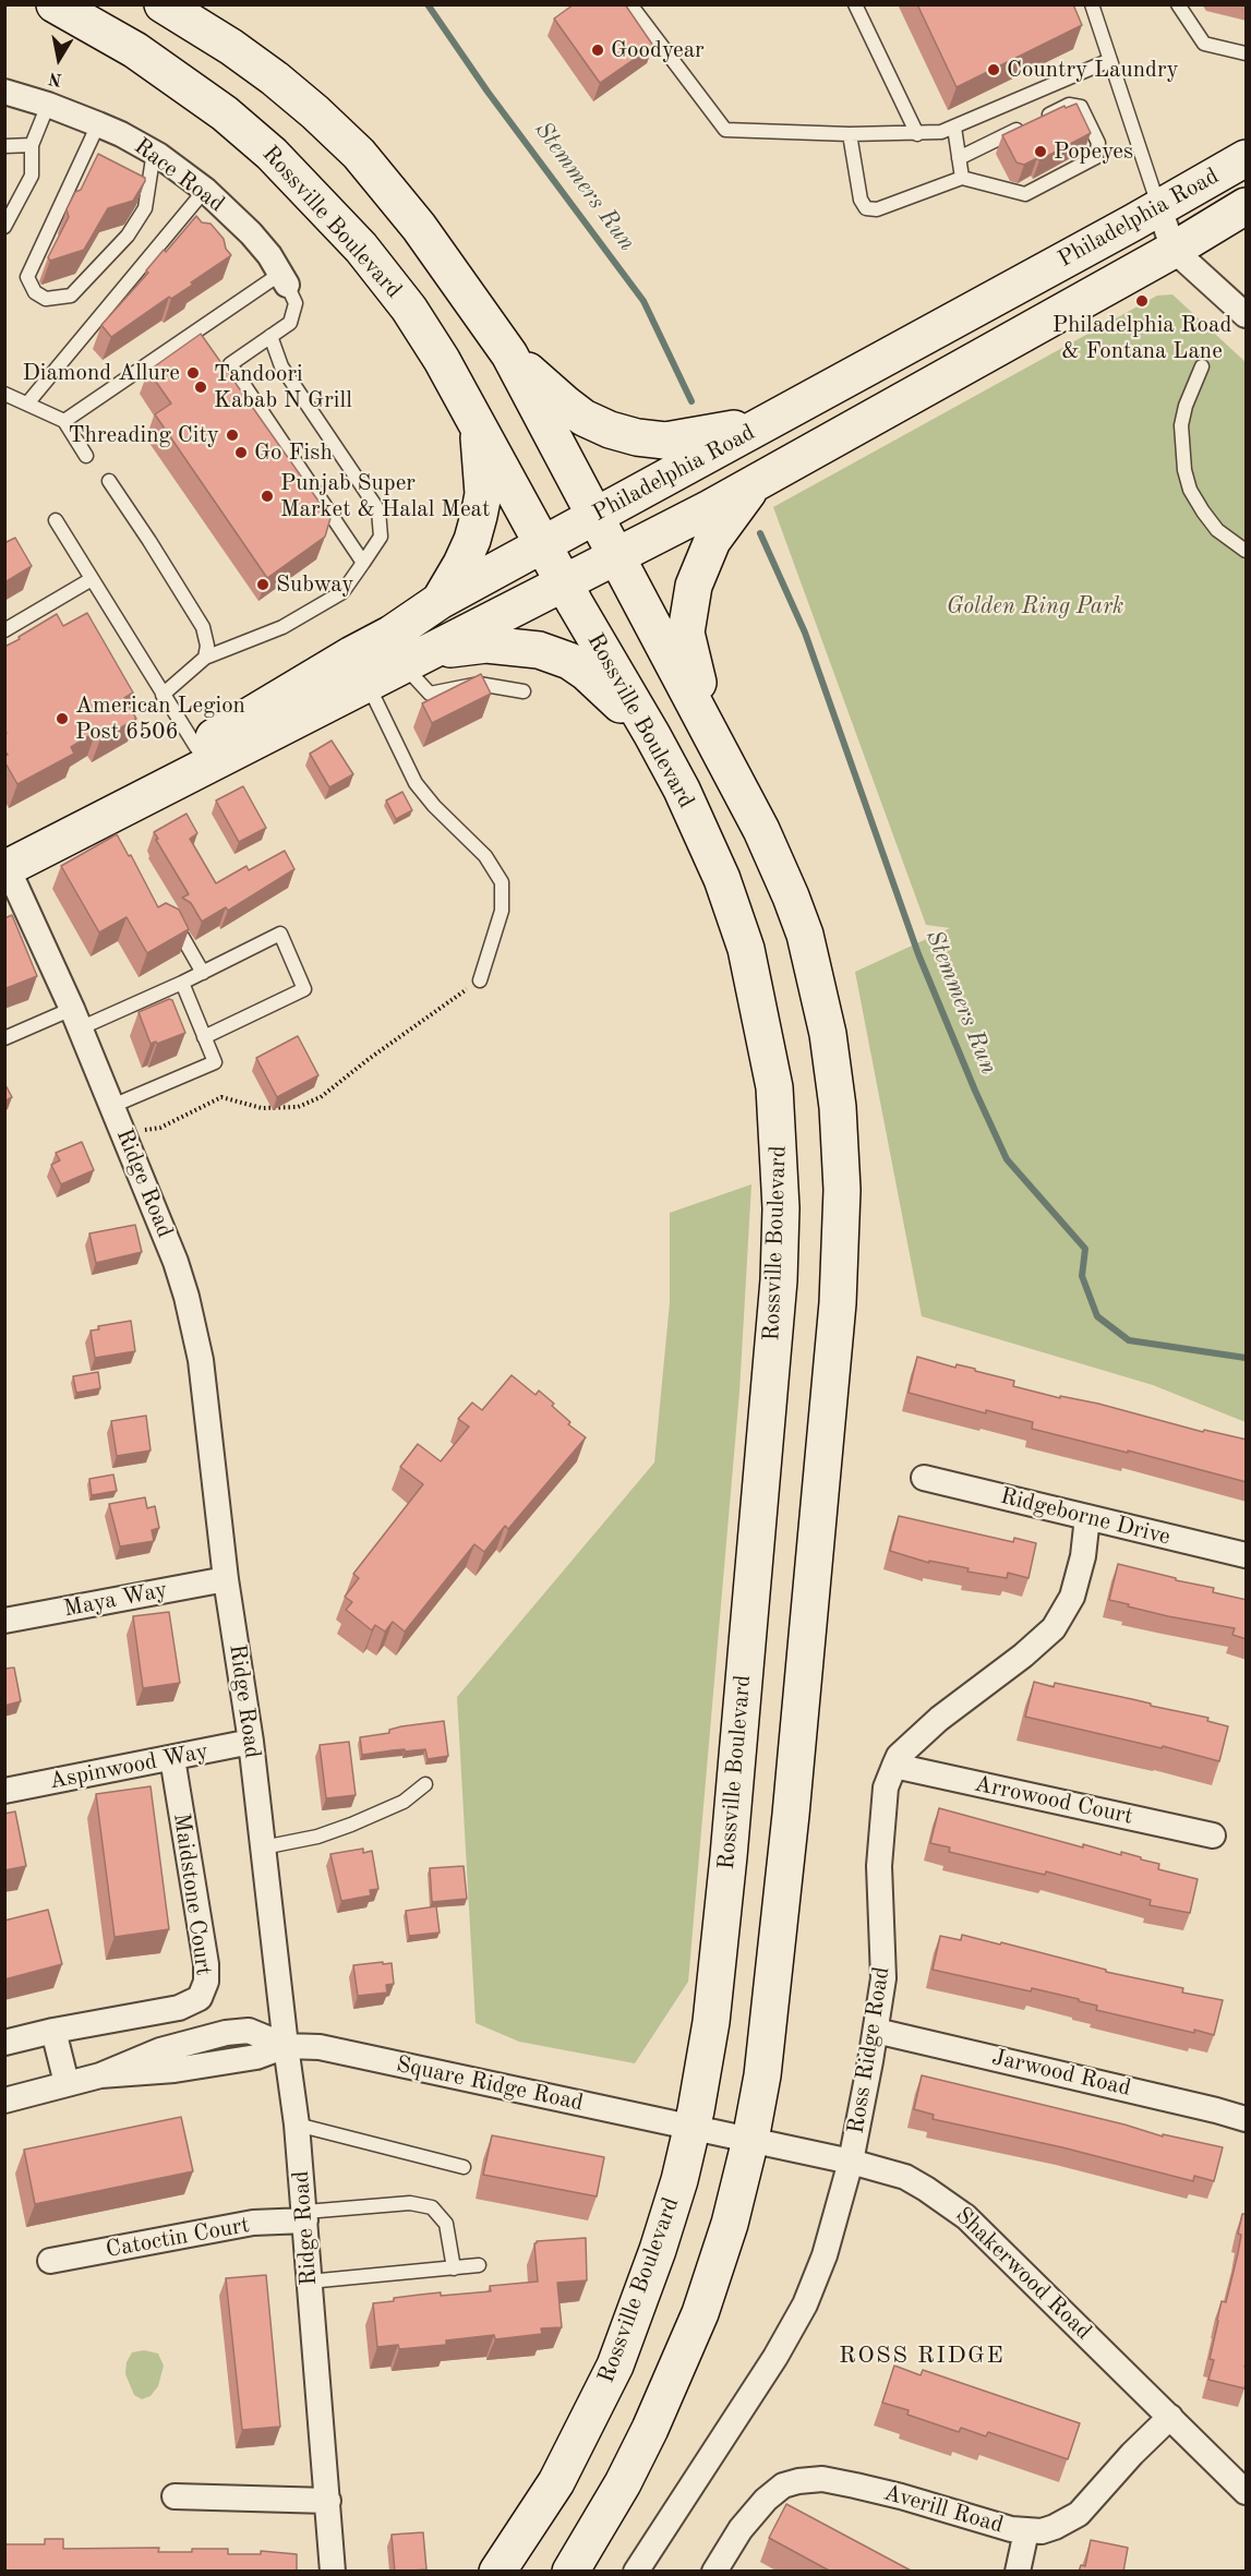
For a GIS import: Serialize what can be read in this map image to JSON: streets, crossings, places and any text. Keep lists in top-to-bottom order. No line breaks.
{"streets":{"main road":["Philadelphia Road","Rossville Boulevard"],"street":["Race Road","Ridge Road","Ridgeborne Drive","Maya Way","Aspinwood Way","Arrowood Court","Maidstone Court","Ross Ridge Road","Jarwood Road","Square Ridge Road","Catoctin Court","Shakerwood Road","Averill Road"]},"crossings":[["Philadelphia Road","Rossville Boulevard"],["Philadelphia Road","Ridge Road"],["Rossville Boulevard","Square Ridge Road"],["Ridge Road","Maya Way"],["Ridge Road","Aspinwood Way"],["Ridge Road","Square Ridge Road"],["Ridge Road","Catoctin Court"],["Ridgeborne Drive","Ross Ridge Road"],["Aspinwood Way","Maidstone Court"],["Arrowood Court","Ross Ridge Road"],["Ross Ridge Road","Jarwood Road"],["Ross Ridge Road","Shakerwood Road"],["Square Ridge Road","Shakerwood Road"],["Shakerwood Road","Averill Road"]],"districts":["ROSS RIDGE"],"water":["Stemmers Run"],"parks":["Golden Ring Park"],"places":["Goodyear","Country Laundry","Popeyes","Philadelphia Road & Fontana Lane","Diamond Allure","Tandoori Kabab N Grill","Threading City","Go Fish","Punjab Super Market & Halal Meat","Subway","American Legion Post 6506"],"north":"bottom"}
